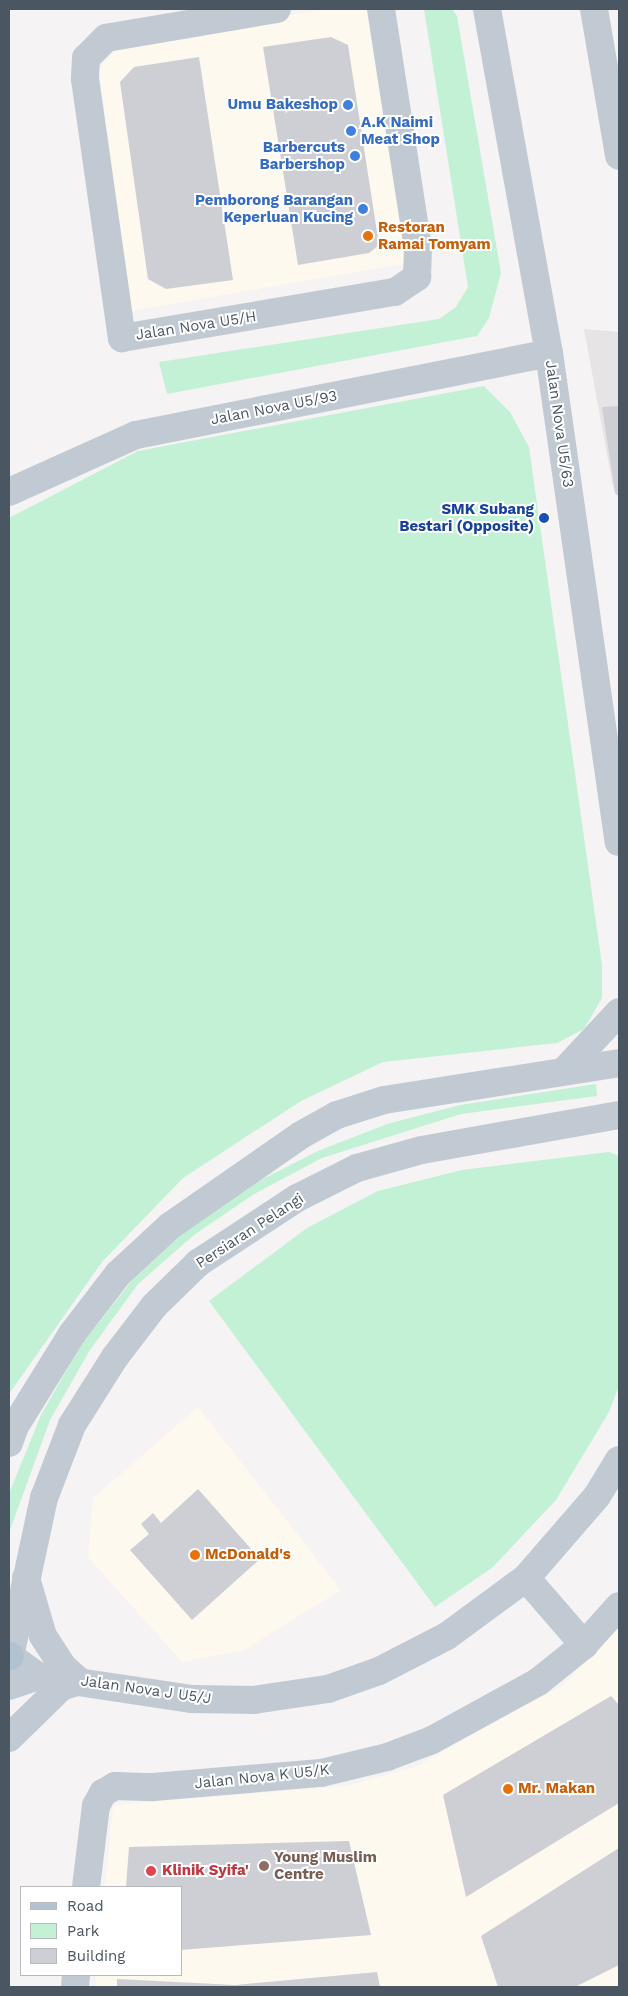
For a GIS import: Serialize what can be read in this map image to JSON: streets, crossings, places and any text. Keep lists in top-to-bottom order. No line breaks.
{"streets":{"street":["Jalan Nova U5/H","Jalan Nova U5/93","Jalan Nova U5/63","Persiaran Pelangi","Jalan Nova J U5/J","Jalan Nova K U5/K"]},"crossings":[["Jalan Nova U5/93","Jalan Nova U5/63"],["Persiaran Pelangi","Jalan Nova J U5/J"]],"places":["Umu Bakeshop","A.K Naimi Meat Shop","Barbercuts Barbershop","Pemborong Barangan Keperluan Kucing","Restoran Ramai Tomyam","SMK Subang Bestari (Opposite)","McDonald's","Mr. Makan","Young Muslim Centre","Klinik Syifa'"],"legend":["Road","Park","Building"]}
